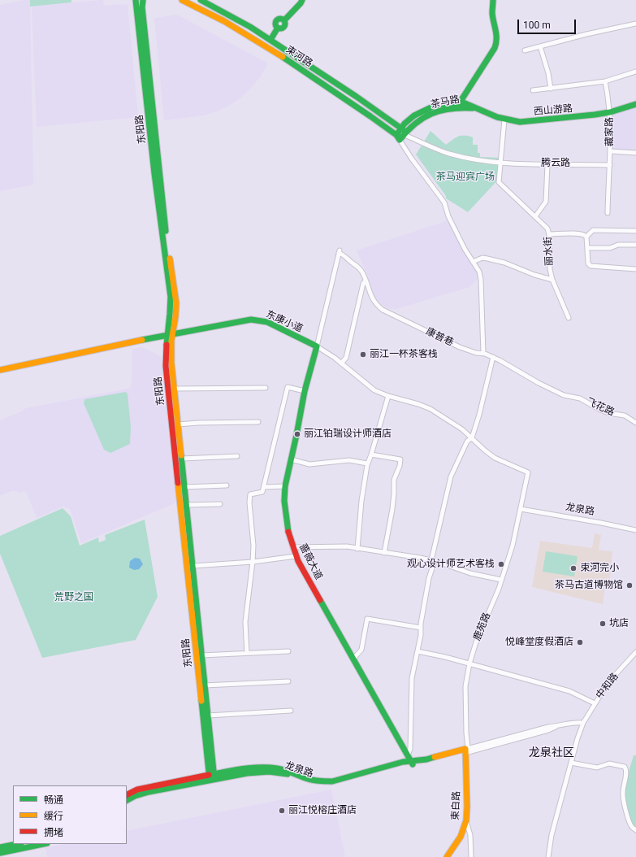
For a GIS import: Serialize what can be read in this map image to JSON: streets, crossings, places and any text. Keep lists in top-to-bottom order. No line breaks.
{"streets":{"main road":["束河路","茶马路","西山游路","东阳路","东康小道","龙泉路","蔷薇大道","束白路"],"street":["藏家路","腾云路","丽水街","康普巷","飞花路","鹿苑路","中和路"]},"crossings":[["束河路","茶马路"],["束河路","腾云路"],["茶马路","西山游路"],["茶马路","腾云路"],["西山游路","藏家路"],["东阳路","东康小道"],["东阳路","龙泉路"],["藏家路","腾云路"],["腾云路","丽水街"],["东康小道","康普巷"],["东康小道","蔷薇大道"],["东康小道","鹿苑路"],["康普巷","飞花路"],["康普巷","蔷薇大道"],["龙泉路","蔷薇大道"],["龙泉路","鹿苑路"],["龙泉路","束白路"],["鹿苑路","束白路"]],"districts":["龙泉社区"],"parks":["茶马迎宾广场","荒野之国"],"places":["丽江一杯茶客栈","丽江铂瑞设计师酒店","观心设计师艺术客栈","束河完小","茶马古道博物馆","坑店","悦峰堂度假酒店","丽江悦榕庄酒店"],"legend":["畅通","缓行","拥堵"],"scale_bar":"100 m"}
